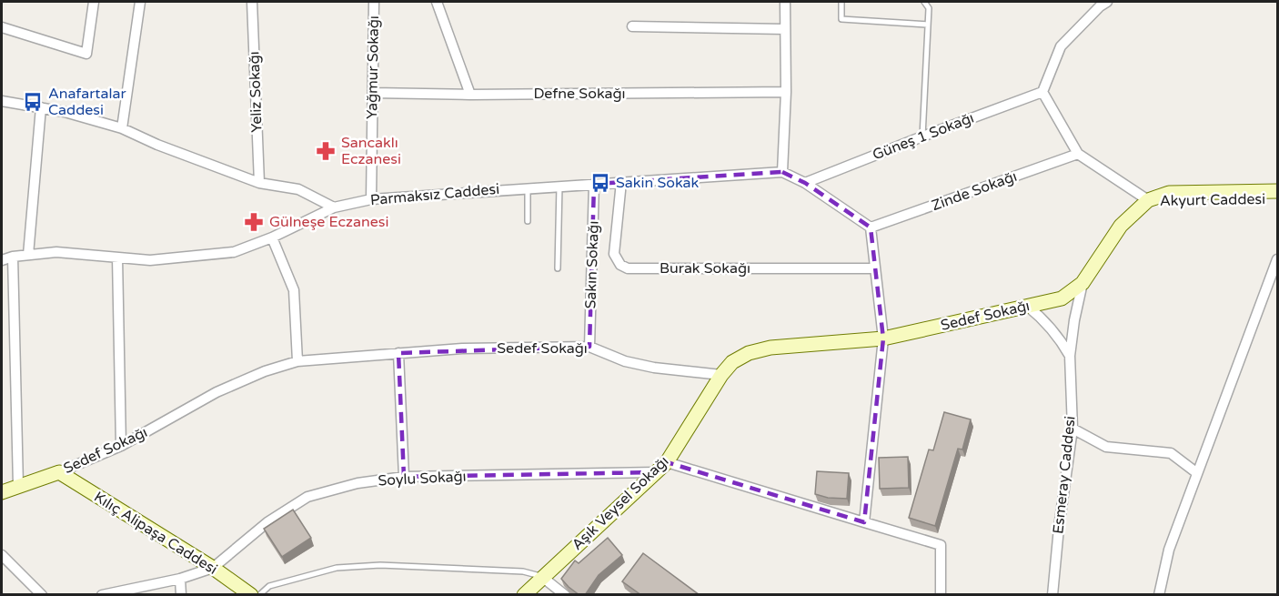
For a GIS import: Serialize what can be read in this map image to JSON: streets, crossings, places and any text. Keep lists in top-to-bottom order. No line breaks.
{"streets":{"street":["Yağmur Sokağı","Yeliz Sokağı","Defne Sokağı","Güneş 1 Sokağı","Zinde Sokağı","Parmaksız Caddesi","Akyurt Caddesi","Sakın Sokağı","Burak Sokağı","Sedef Sokağı","Esmeray Caddesi","Soylu Sokağı","Aşık Veysel Sokağı","Kılıç Alipaşa Caddesi"]},"crossings":[["Yağmur Sokağı","Defne Sokağı"],["Yağmur Sokağı","Parmaksız Caddesi"],["Parmaksız Caddesi","Sakın Sokağı"],["Parmaksız Caddesi","Burak Sokağı"],["Akyurt Caddesi","Sedef Sokağı"],["Sakın Sokağı","Sedef Sokağı"],["Sedef Sokağı","Esmeray Caddesi"],["Sedef Sokağı","Aşık Veysel Sokağı"],["Sedef Sokağı","Kılıç Alipaşa Caddesi"],["Soylu Sokağı","Aşık Veysel Sokağı"],["Soylu Sokağı","Kılıç Alipaşa Caddesi"]],"places":{"bus stop":["Anafartalar Caddesi","Sakin Sokak"],"pharmacy":["Sancaklı Eczanesi","Gülneşe Eczanesi"]}}
